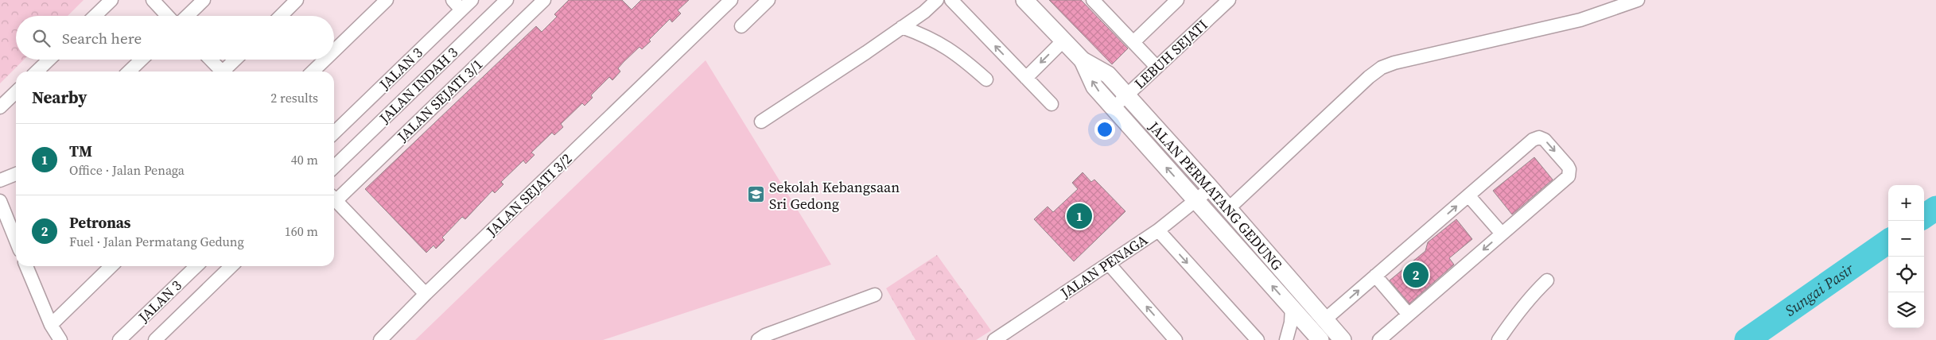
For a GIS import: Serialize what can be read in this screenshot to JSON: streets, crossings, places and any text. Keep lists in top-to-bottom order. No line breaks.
{"streets":{"main road":["JALAN PERMATANG GEDUNG"],"street":["LEBUH SEJATI","JALAN 3","JALAN INDAH 3","JALAN SEJATI 3/1","JALAN SEJATI 3/2","JALAN PENAGA"]},"crossings":[["LEBUH SEJATI","JALAN PERMATANG GEDUNG"],["JALAN PERMATANG GEDUNG","JALAN PENAGA"]],"water":["Sungai Pasir"],"places":{"school or university":["Sekolah Kebangsaan Sri Gedong"]},"page":{"search":"Search here","heading":["Nearby","2 results"],"list":[{"mark":"1","name":"TM","note":"Office · Jalan Penaga","value":"40 m"},{"mark":"2","name":"Petronas","note":"Fuel · Jalan Permatang Gedung","value":"160 m"}],"map_buttons":["+","−"],"pins":["1","2"]}}
